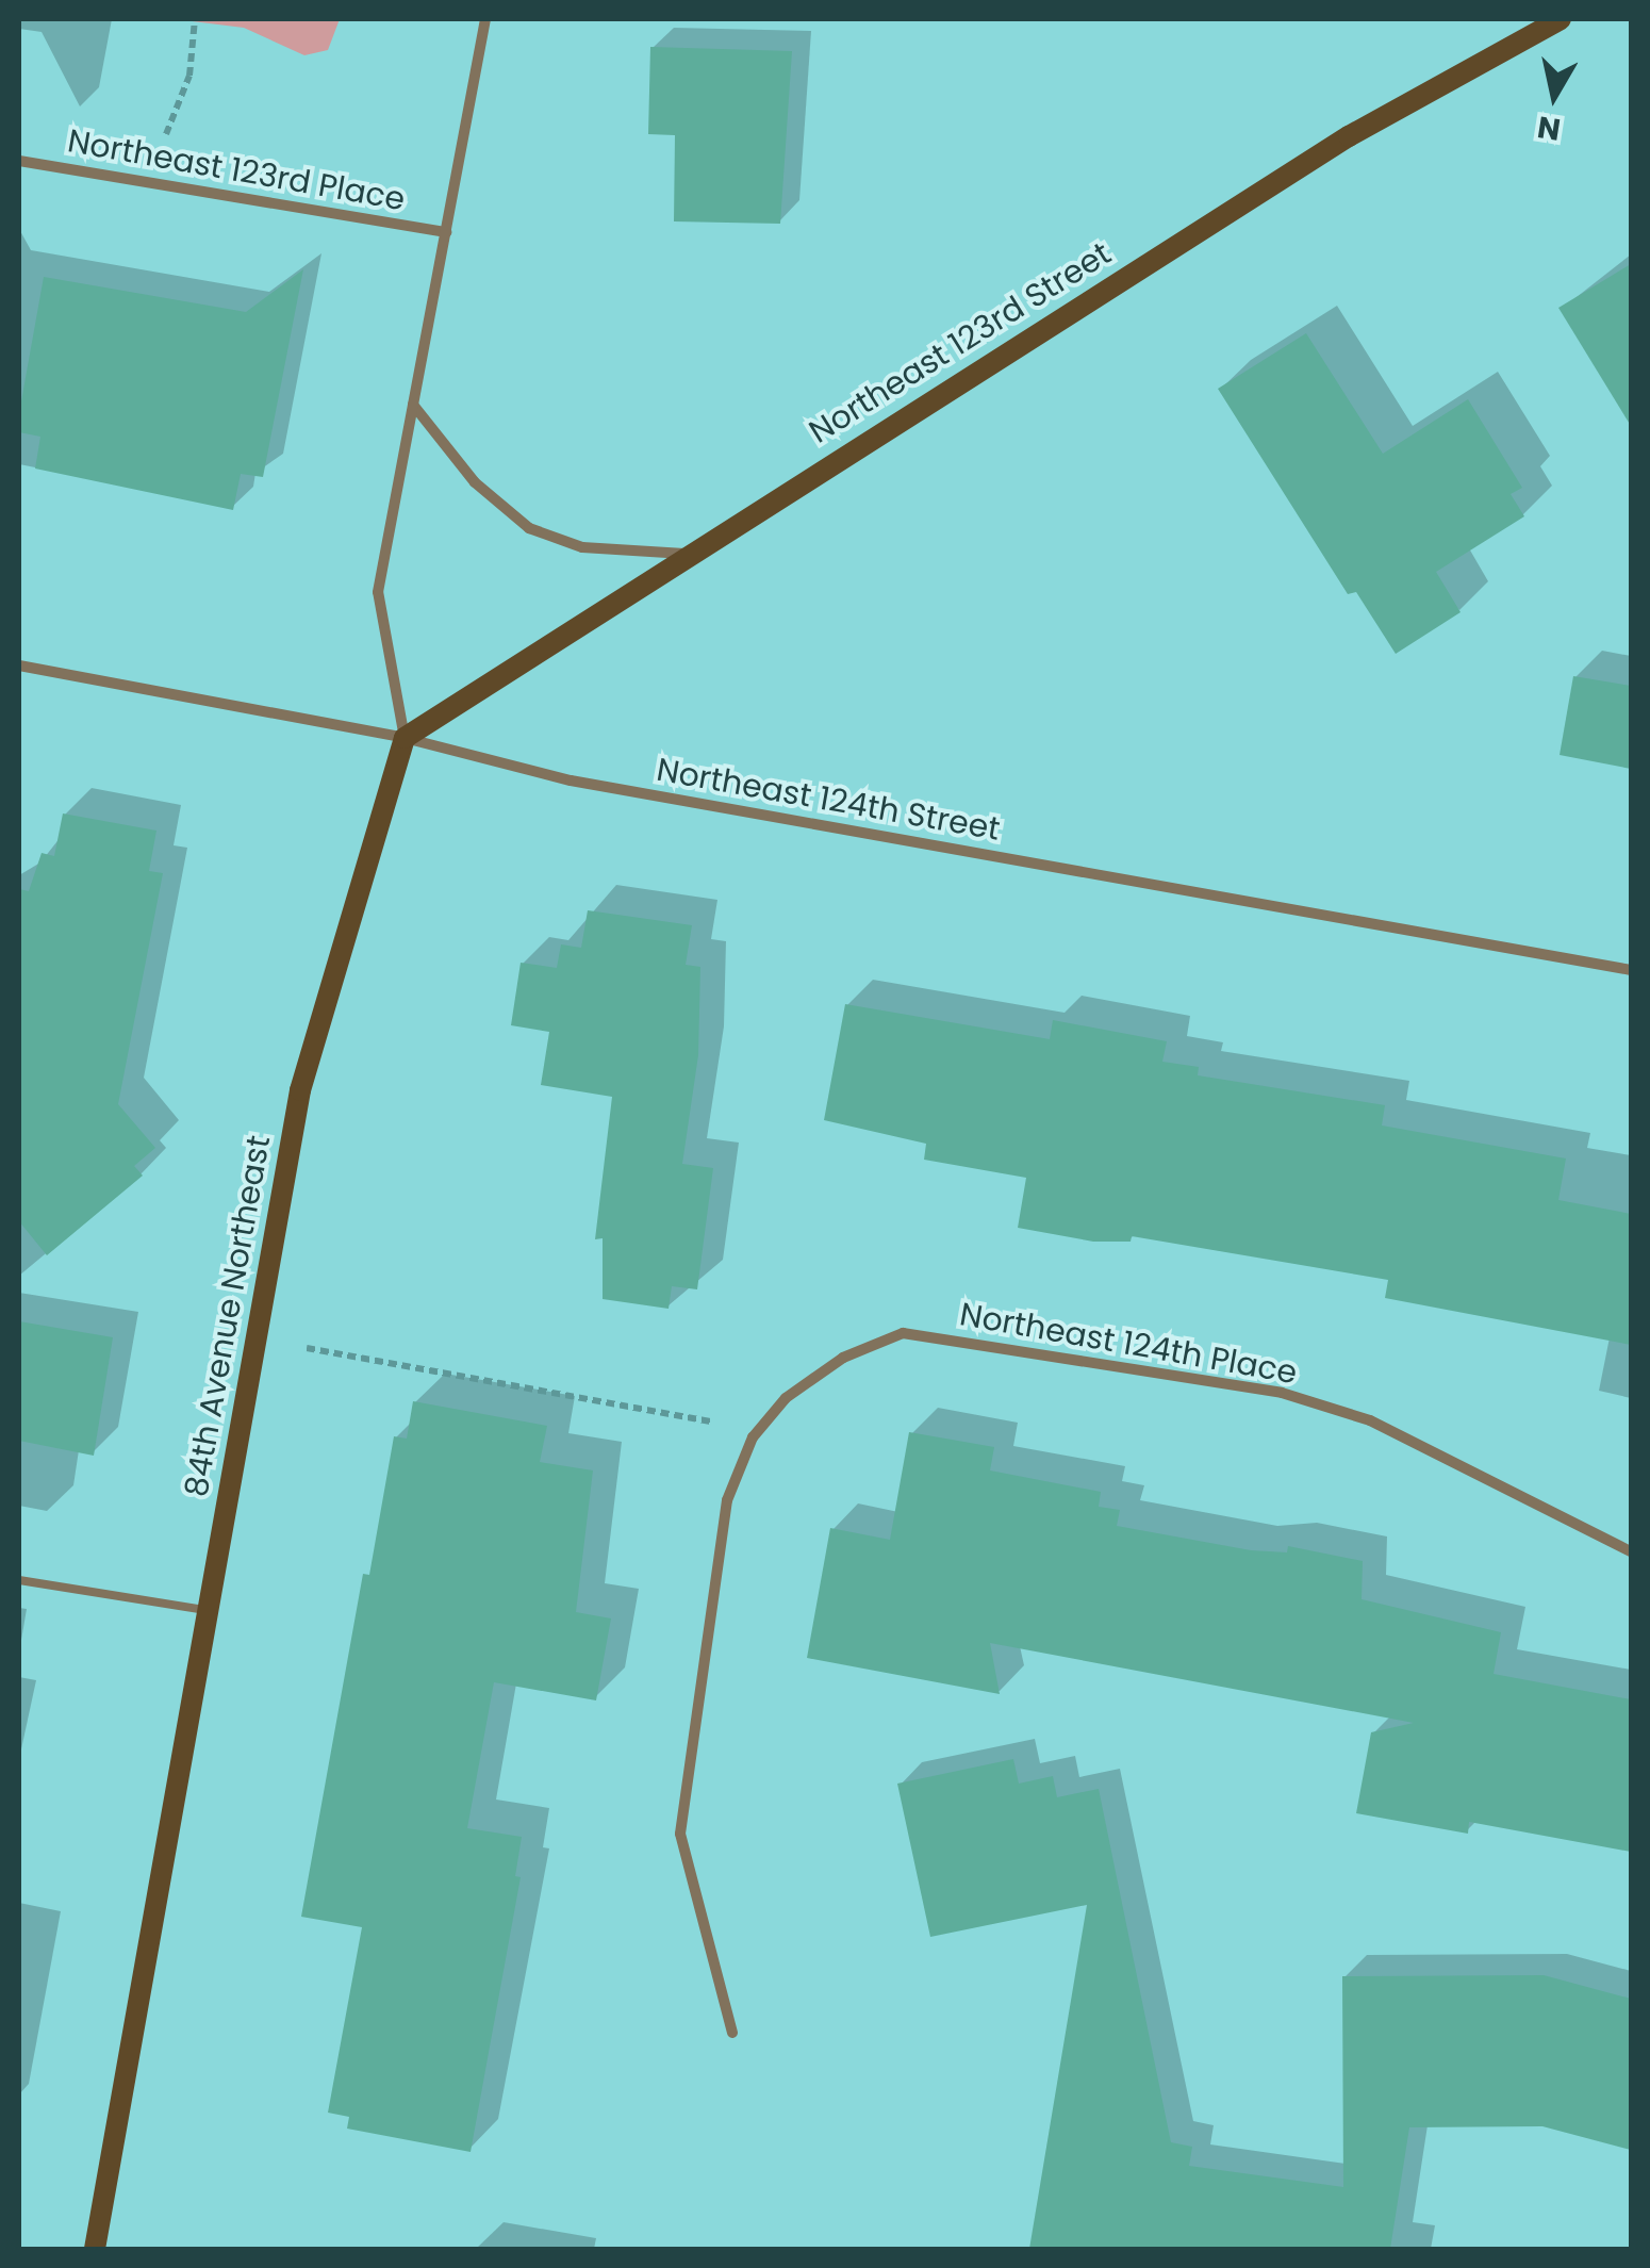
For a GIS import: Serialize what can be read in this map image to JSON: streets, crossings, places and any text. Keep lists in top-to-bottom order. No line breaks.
{"streets":{"street":["Northeast 123rd Place","Northeast 123rd Street","Northeast 124th Street","84th Avenue Northeast","Northeast 124th Place"]},"crossings":[["Northeast 123rd Place","84th Avenue Northeast"],["Northeast 123rd Street","Northeast 124th Street"],["Northeast 123rd Street","84th Avenue Northeast"],["Northeast 124th Street","84th Avenue Northeast"]],"north":"bottom"}
